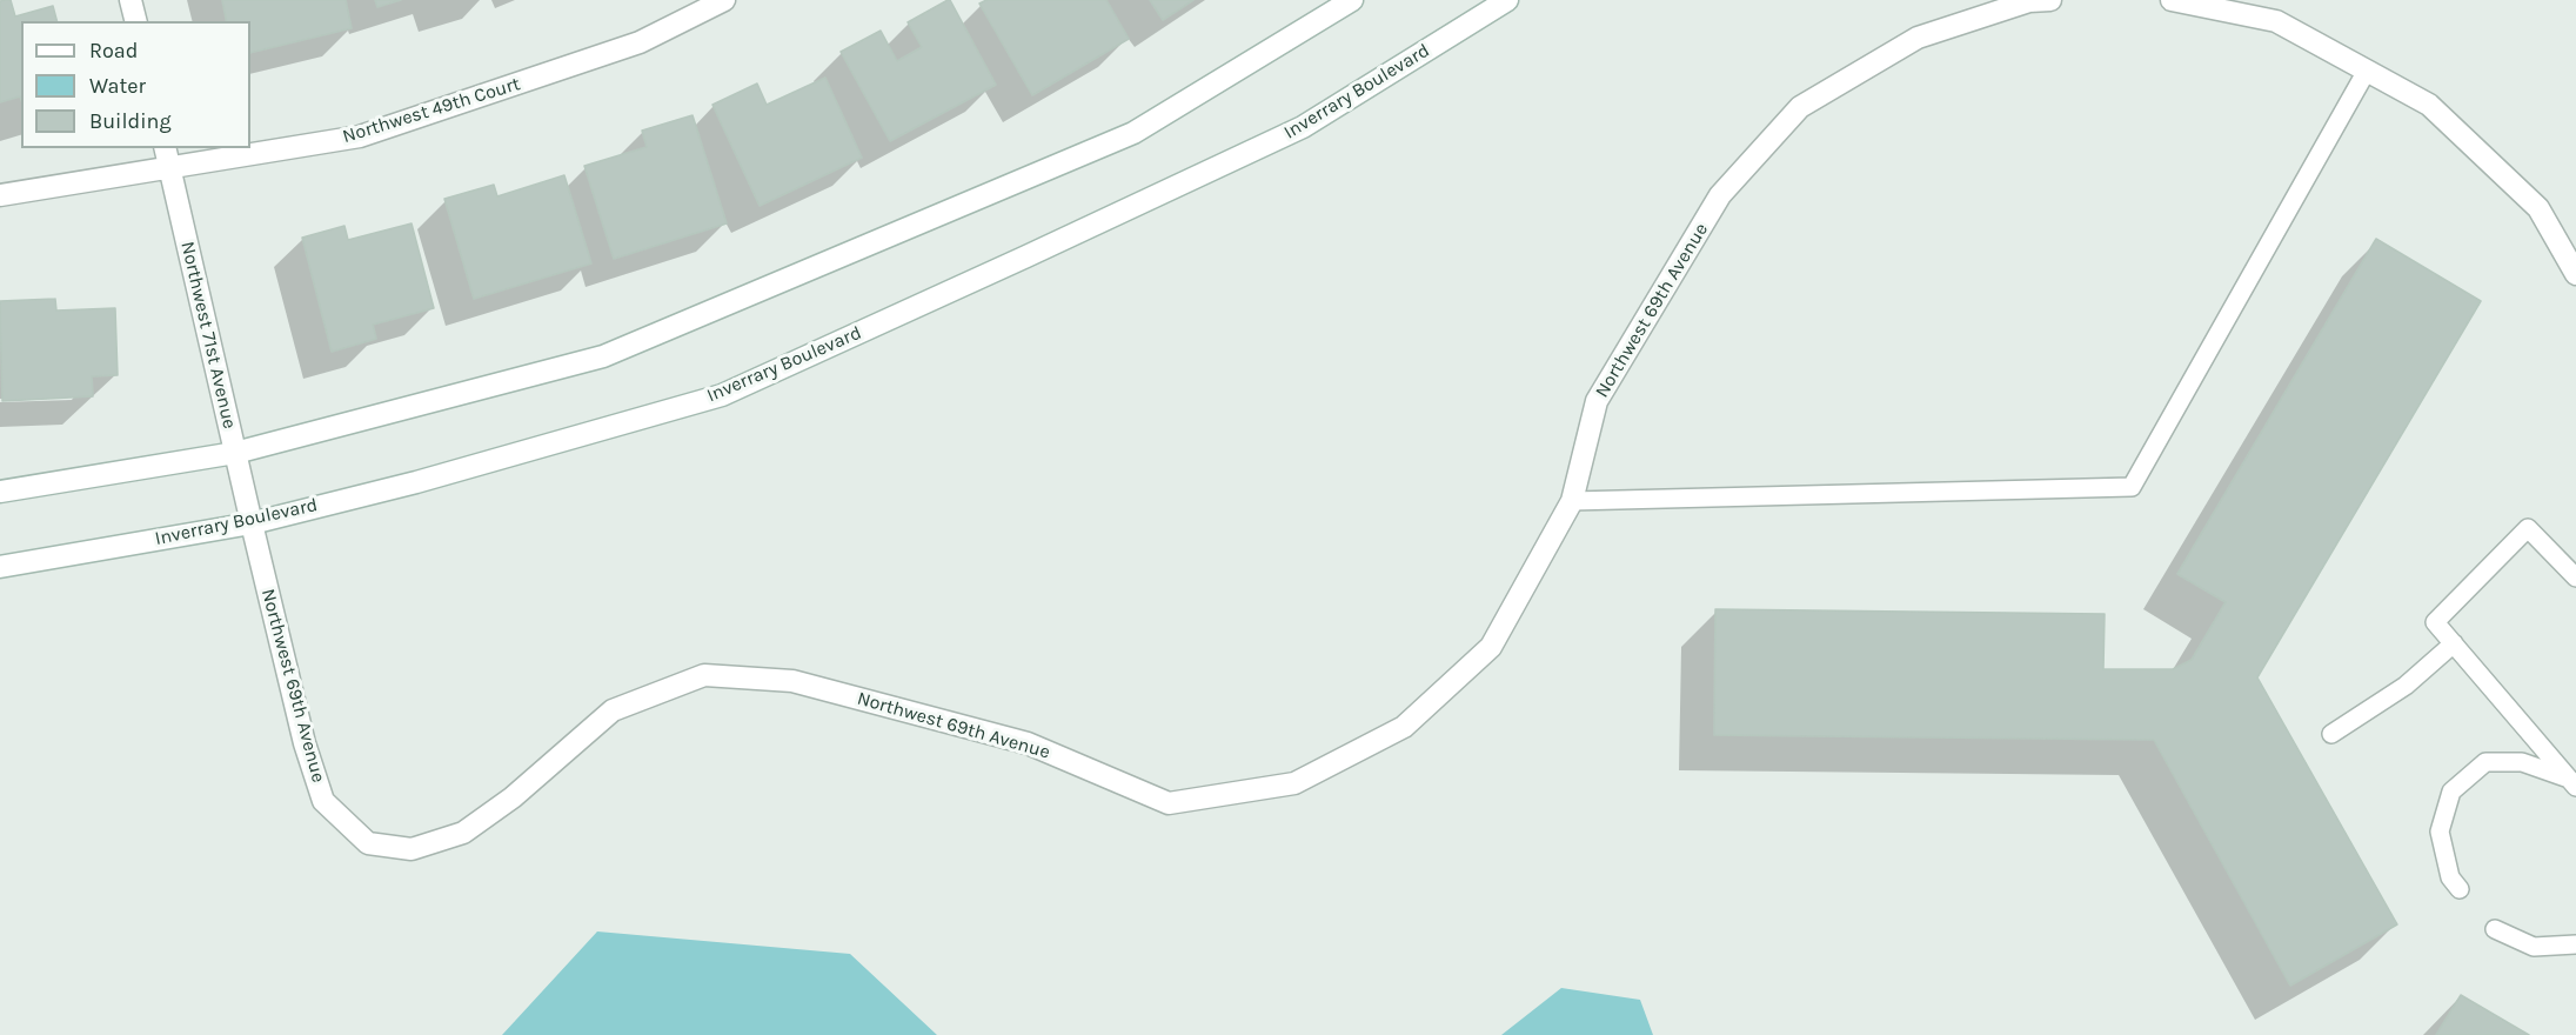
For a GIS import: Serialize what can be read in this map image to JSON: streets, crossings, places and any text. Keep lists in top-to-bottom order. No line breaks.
{"streets":{"street":["Inverrary Boulevard","Northwest 49th Court","Northwest 69th Avenue","Northwest 71st Avenue"]},"crossings":[["Inverrary Boulevard","Northwest 69th Avenue"],["Inverrary Boulevard","Northwest 71st Avenue"],["Northwest 49th Court","Northwest 71st Avenue"],["Northwest 69th Avenue","Northwest 71st Avenue"]],"legend":["Road","Water","Building"]}
